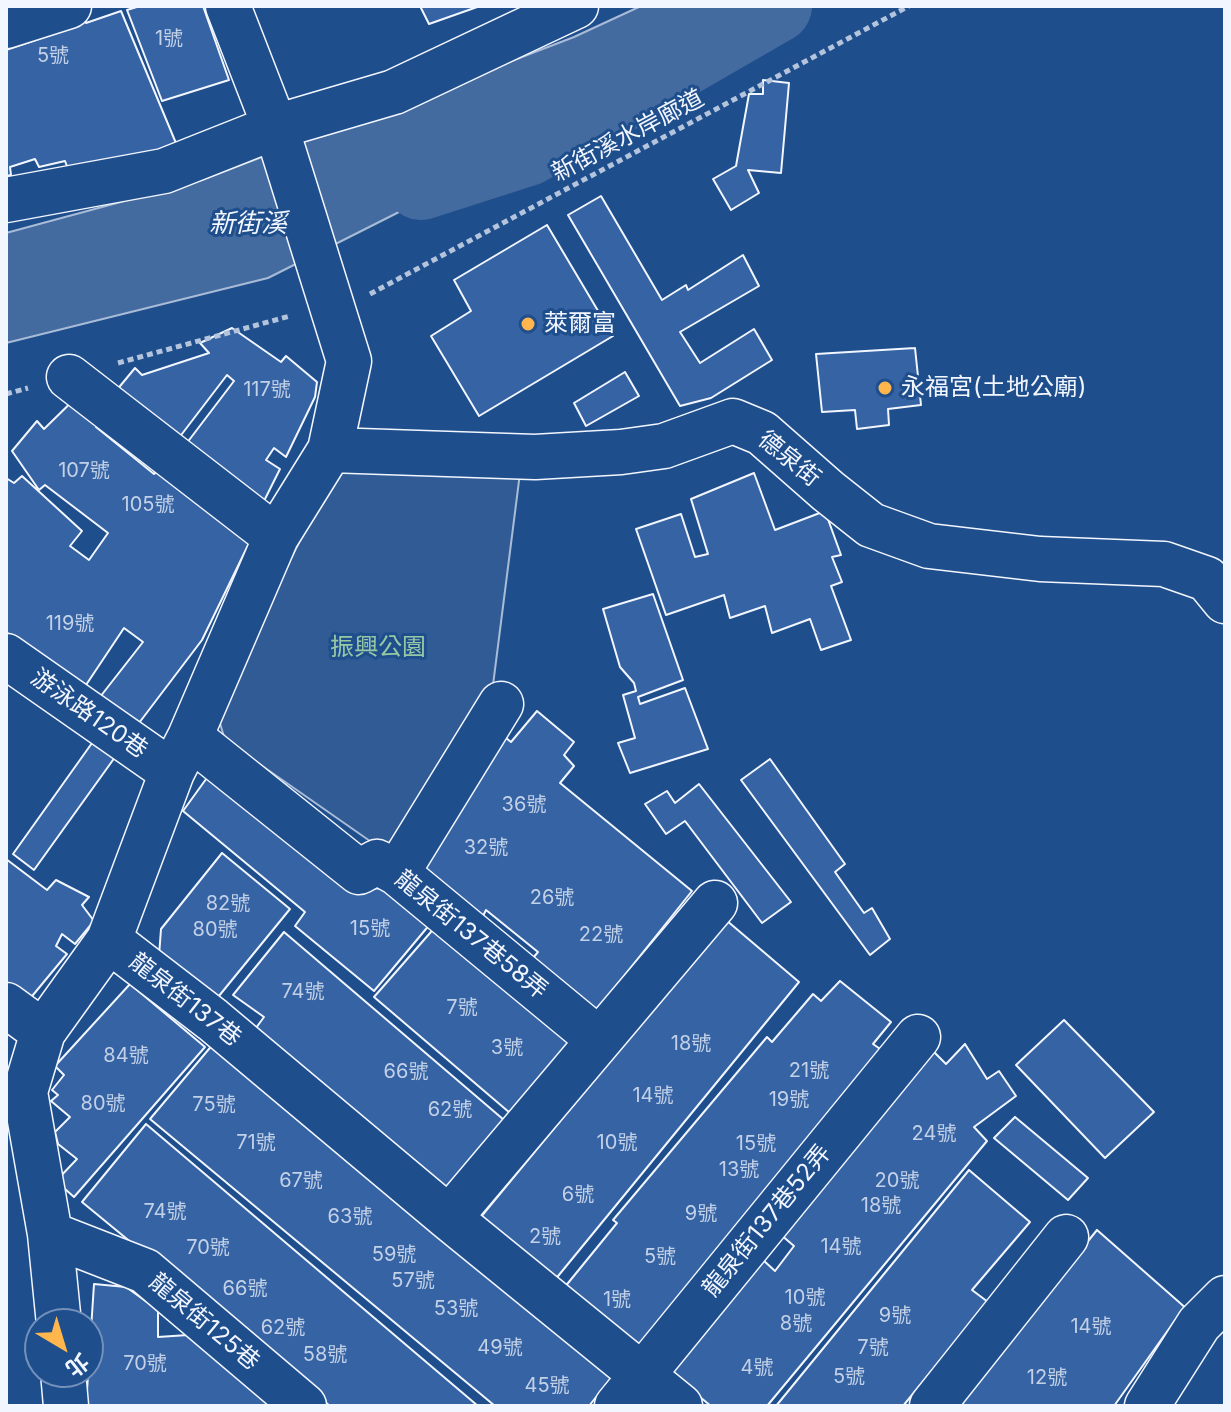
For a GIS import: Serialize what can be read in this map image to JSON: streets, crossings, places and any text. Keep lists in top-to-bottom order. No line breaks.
{"streets":{"street":["德泉街","游泳路120巷","龍泉街137巷58弄","龍泉街137巷","龍泉街137巷52弄","龍泉街125巷"],"path":["新街溪水岸廊道"]},"crossings":[["新街溪水岸廊道","龍泉街137巷"],["德泉街","龍泉街137巷"],["游泳路120巷","龍泉街137巷58弄"],["游泳路120巷","龍泉街137巷"],["龍泉街137巷58弄","龍泉街137巷"],["龍泉街137巷","龍泉街137巷52弄"]],"water":["新街溪"],"parks":["振興公園"],"places":["萊爾富","永福宮(土地公廟)"],"house_numbers":["1號","5號","117號","107號","105號","119號","36號","32號","26號","82號","15號","80號","22號","74號","7號","18號","3號","84號","21號","66號","14號","19號","80號","75號","62號","24號","71號","10號","15號","13號","67號","20號","6號","18號","74號","9號","63號","2號","14號","70號","59號","5號","57號","66號","10號","1號","53號","9號","8號","14號","62號","49號","7號","58號","70號","4號","5號","12號","45號"],"north":"bottom right"}
